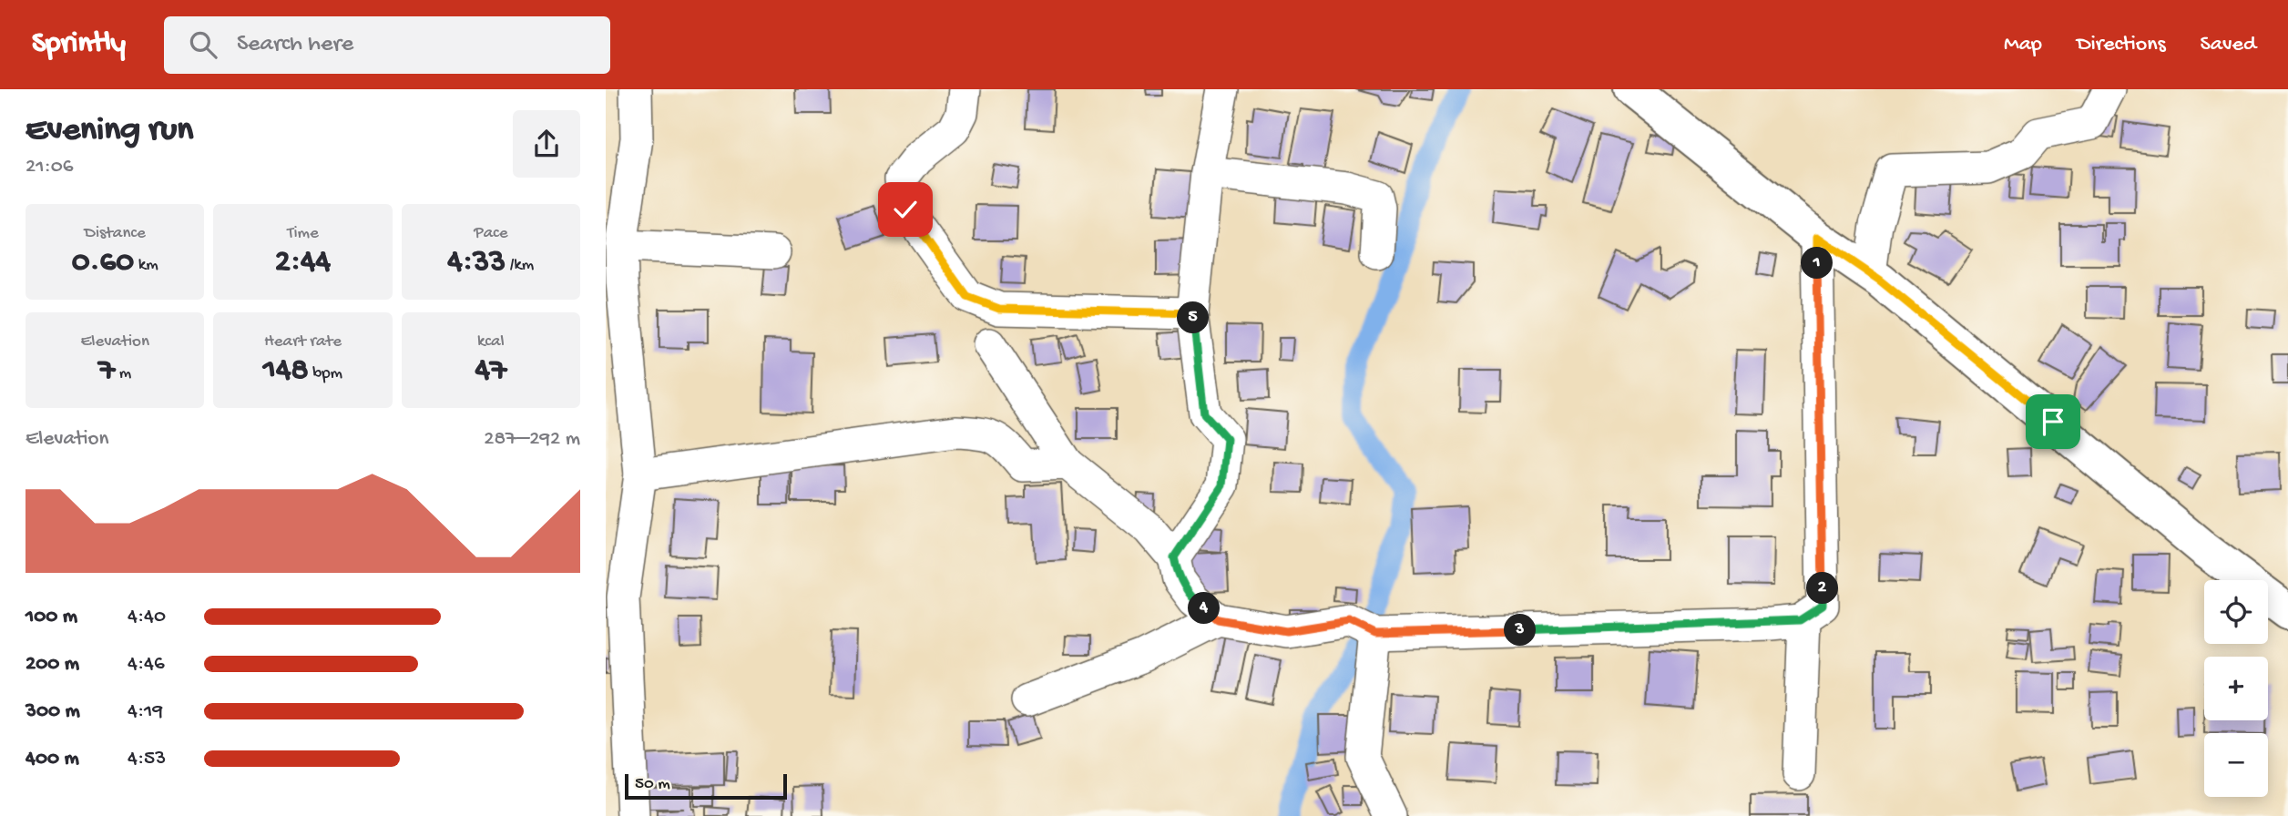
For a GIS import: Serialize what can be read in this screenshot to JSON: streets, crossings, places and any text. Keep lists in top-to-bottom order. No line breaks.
{"scale_bar":"50 m","page":{"header":"Sprintly","search":"Search here","nav":["Map","Directions","Saved"],"heading":["Evening run","21:06"],"stats":[["Distance","0.60 km"],["Time","2:44"],["Pace","4:33 /km"],["Elevation","7 m"],["Heart rate","148 bpm"],["kcal","47"]],"pins":["1","5","2","4","3"],"chart":["Elevation","287–292 m"],"map_buttons":["+","−"],"list":[{"name":"100 m","note":"4:40"},{"name":"200 m","note":"4:46"},{"name":"300 m","note":"4:19"},{"name":"400 m","note":"4:53"}],"scale":"50 m"}}
